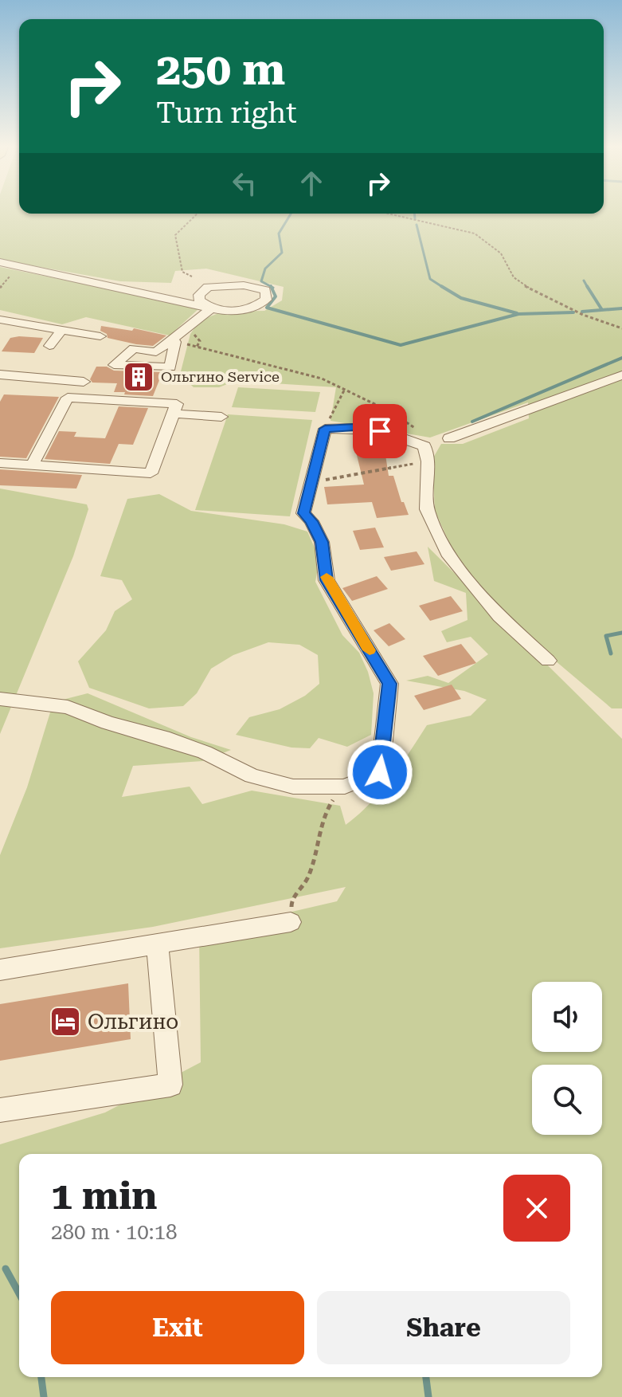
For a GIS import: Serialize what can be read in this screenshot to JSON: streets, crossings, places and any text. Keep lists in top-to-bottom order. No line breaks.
{"places":{"building":["Ольгино Service"],"hotel":["Ольгино"]},"page":{"turn":["250 m","Turn right"],"heading":["1 min","280 m · 10:18"],"buttons":["Exit","Share"]}}
